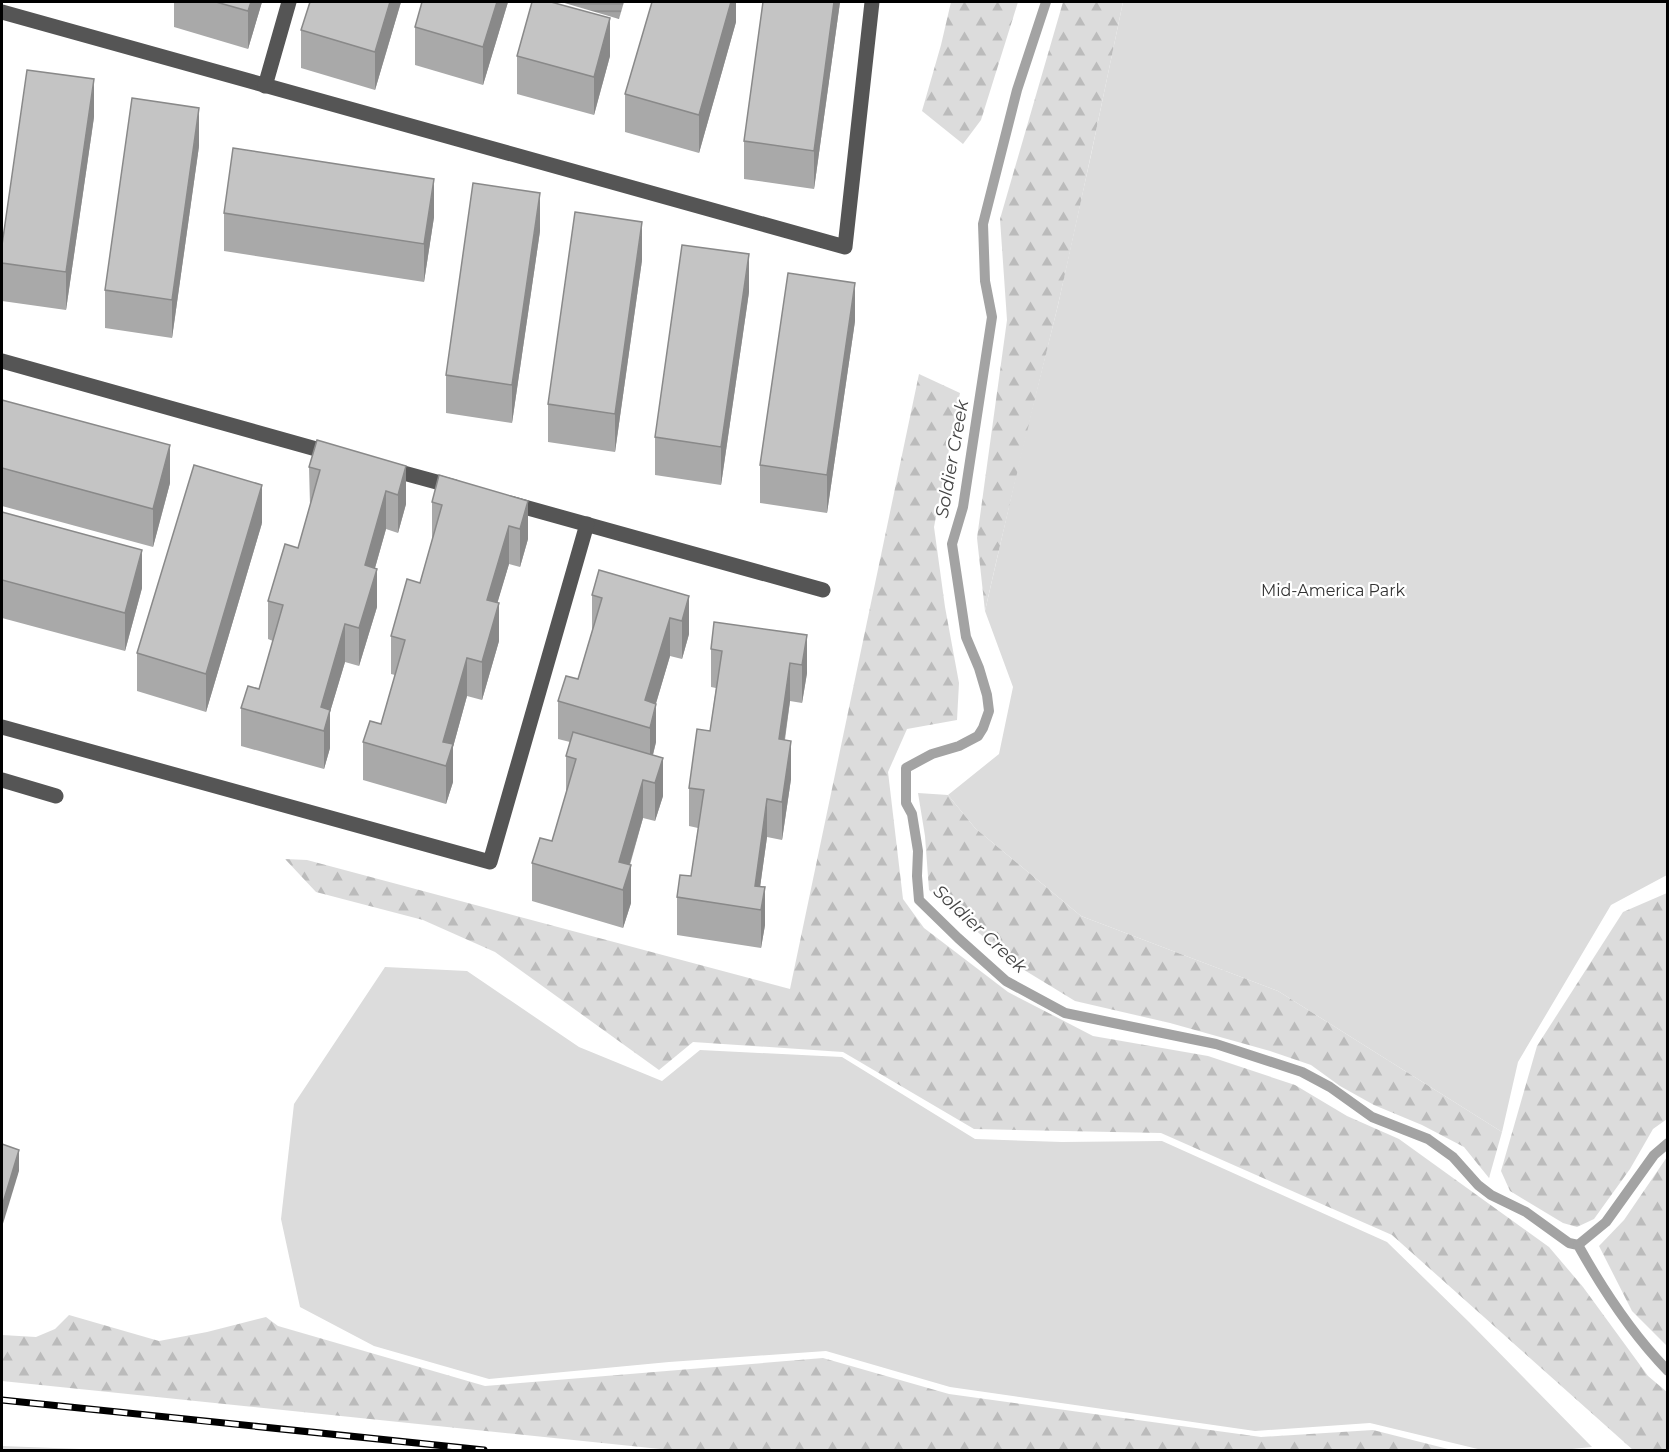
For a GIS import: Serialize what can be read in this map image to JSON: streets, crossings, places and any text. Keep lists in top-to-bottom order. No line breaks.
{"water":["Soldier Creek"],"parks":["Mid-America Park"]}
